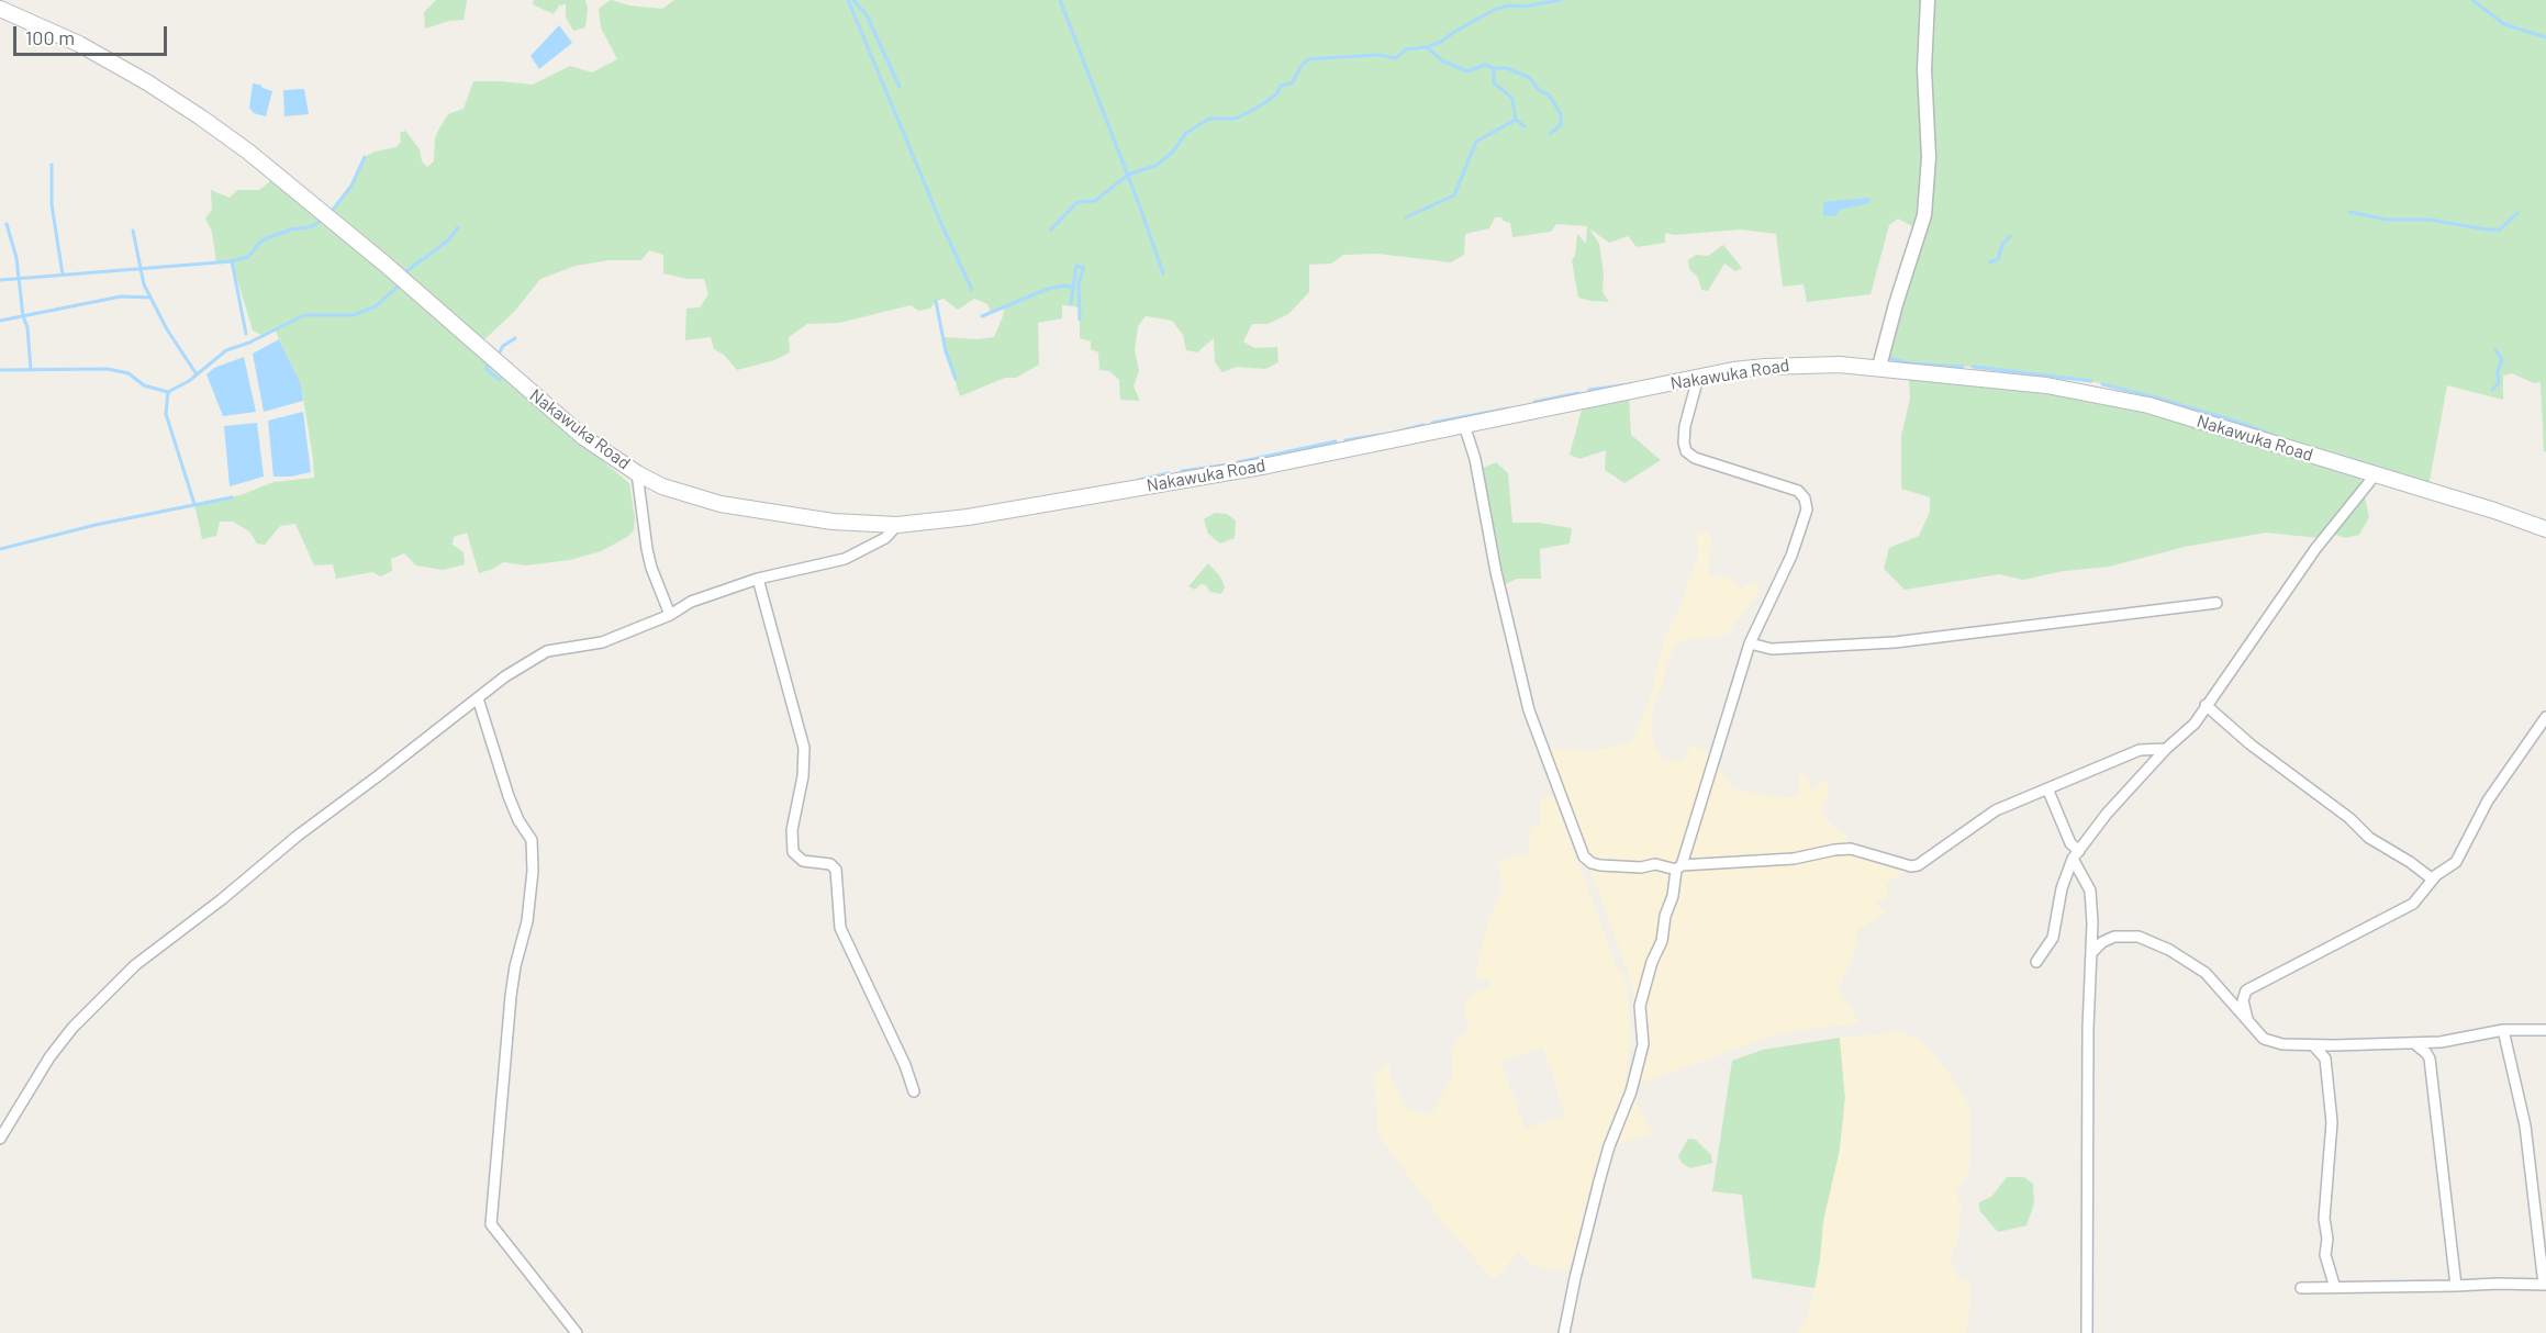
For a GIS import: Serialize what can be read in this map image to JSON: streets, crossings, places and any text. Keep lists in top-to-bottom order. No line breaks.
{"streets":{"main road":["Nakawuka Road"]},"scale_bar":"100 m"}
